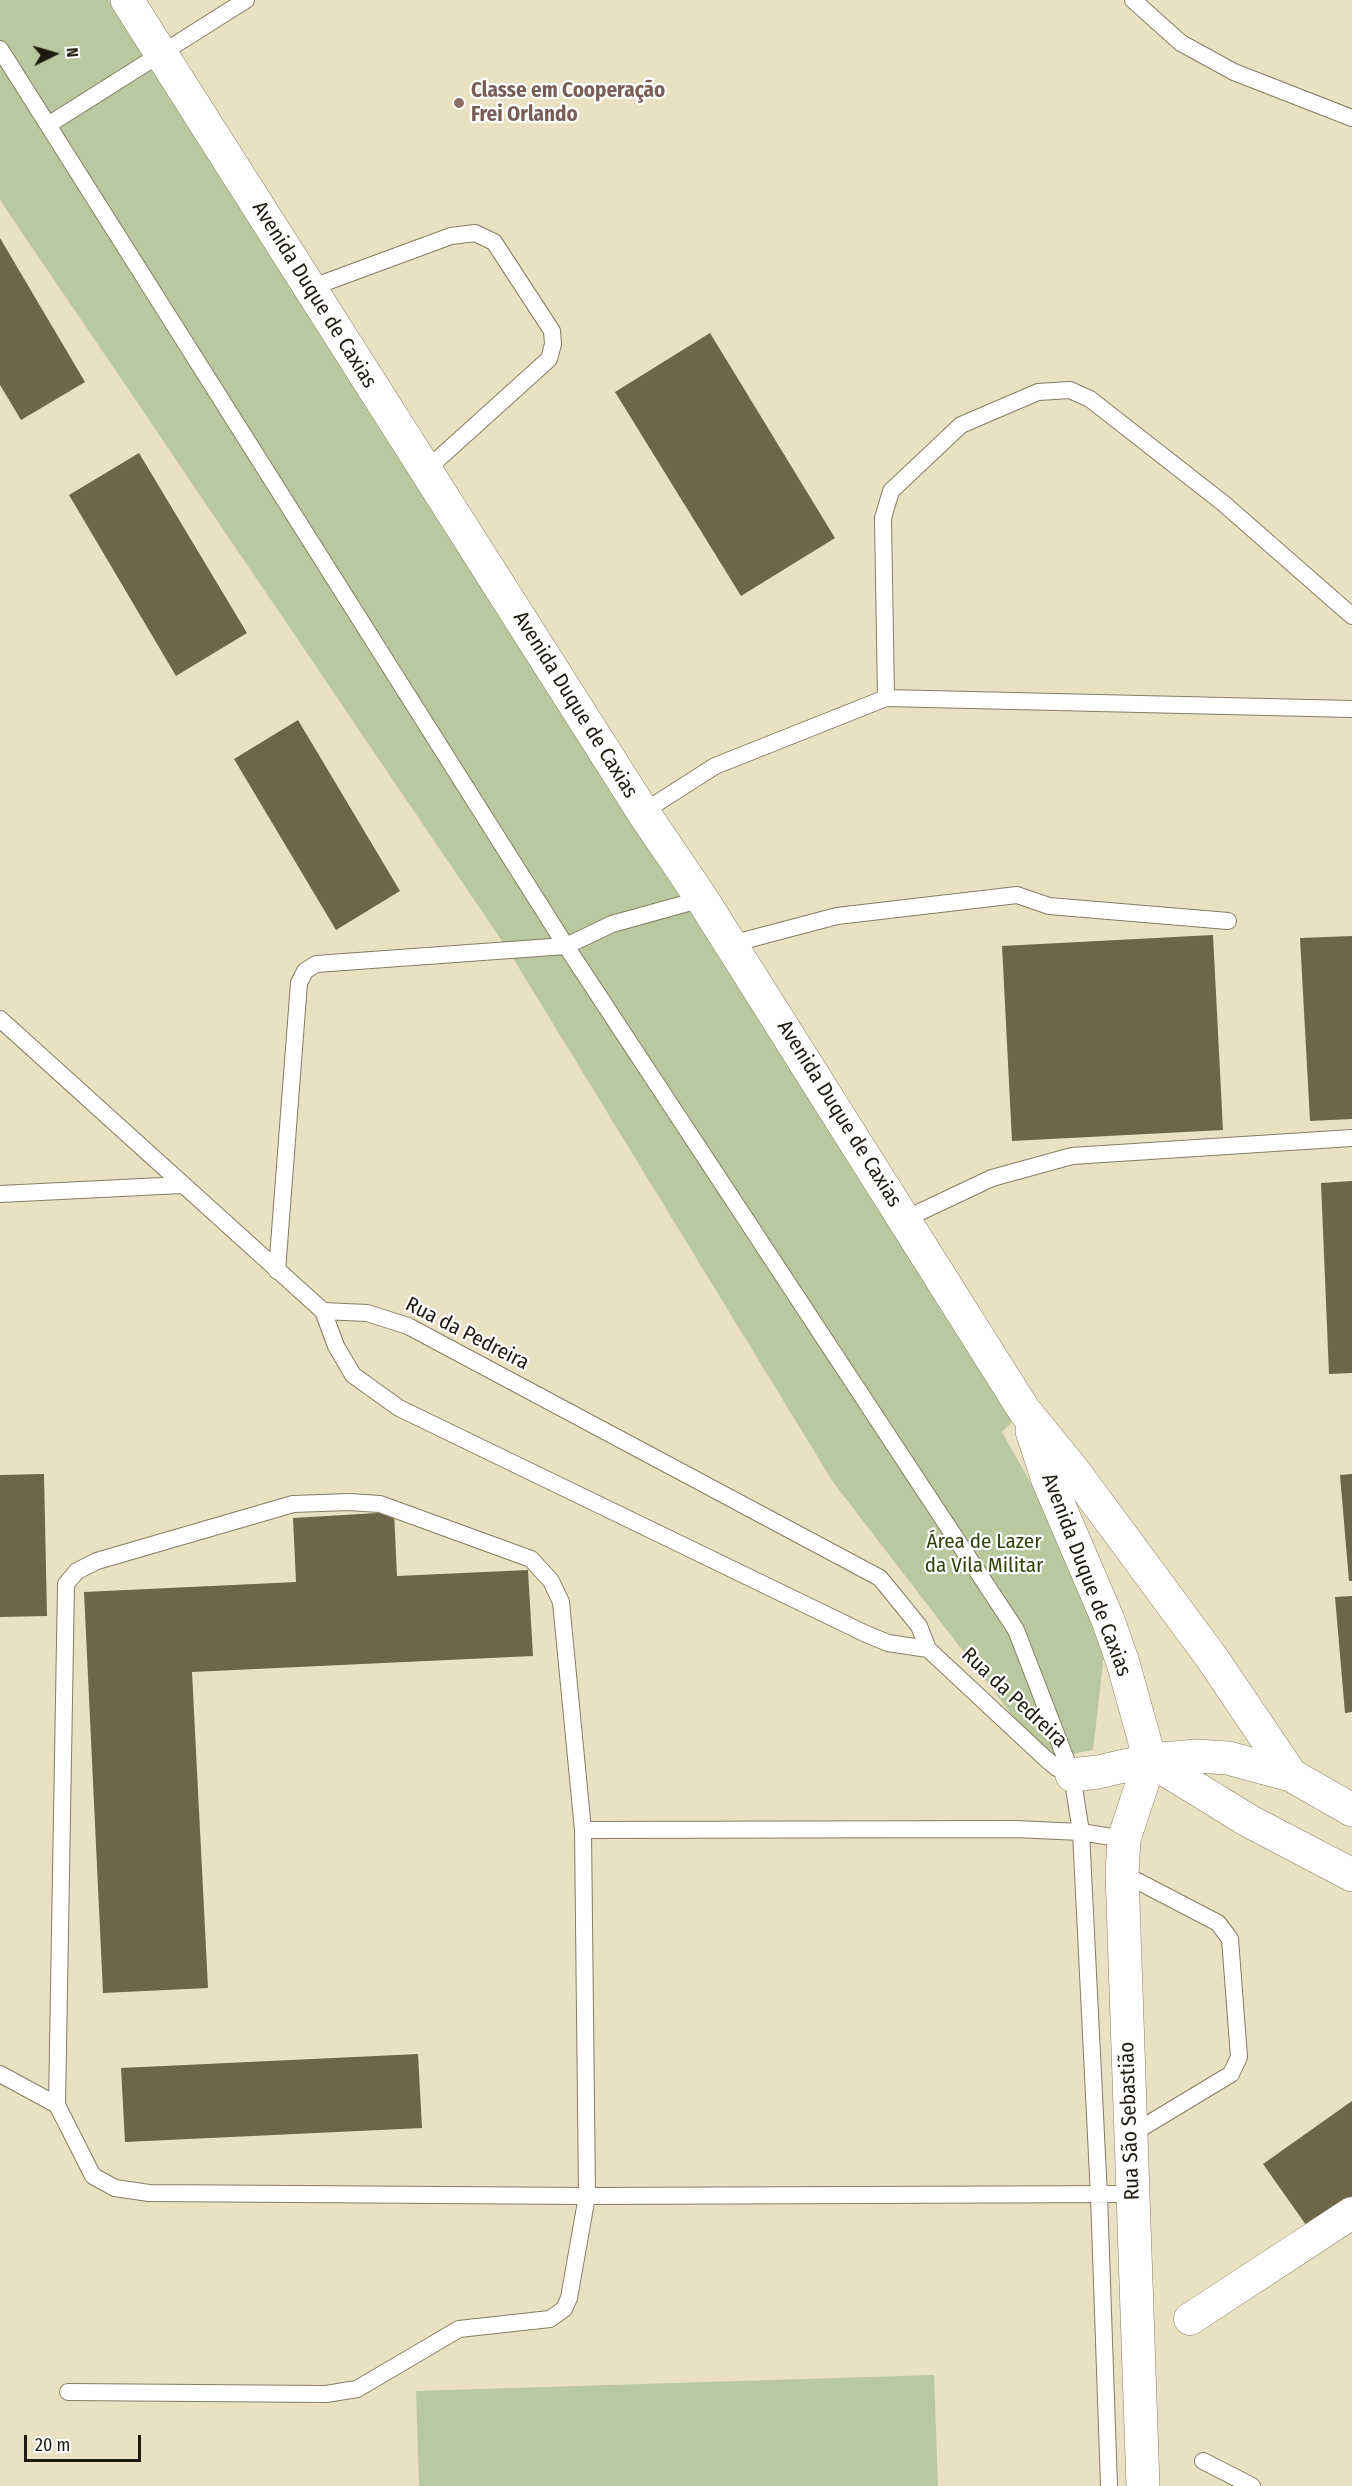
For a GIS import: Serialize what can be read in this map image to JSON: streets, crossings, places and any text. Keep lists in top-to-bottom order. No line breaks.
{"streets":{"main road":["Avenida Duque de Caxias","Rua São Sebastião"],"lane":["Rua da Pedreira"]},"crossings":[["Avenida Duque de Caxias","Rua São Sebastião"],["Rua da Pedreira","Rua São Sebastião"]],"parks":["Área de Lazer da Vila Militar"],"places":["Classe em Cooperação Frei Orlando"],"scale_bar":"20 m","north":"right"}
